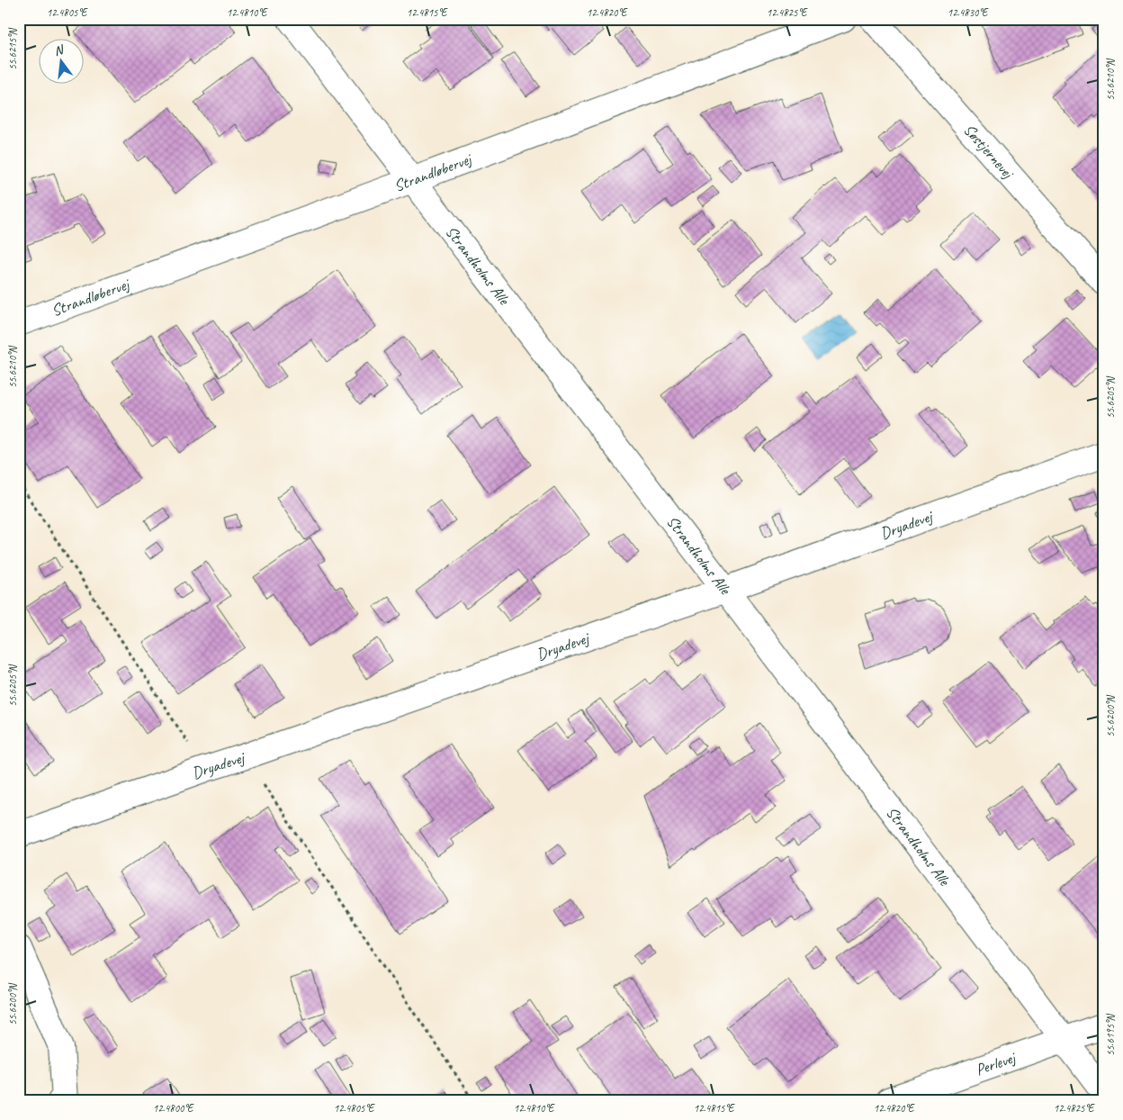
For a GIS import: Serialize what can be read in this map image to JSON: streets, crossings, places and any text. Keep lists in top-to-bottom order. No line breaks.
{"streets":{"street":["Søstjernevej","Strandløbervej","Strandholms Alle","Dryadevej","Perlevej"]},"crossings":[["Strandløbervej","Strandholms Alle"],["Strandholms Alle","Dryadevej"],["Strandholms Alle","Perlevej"]],"north":"top","coordinates":["12.4805°E","12.4810°E","12.4815°E","12.4820°E","12.4825°E","12.4830°E","55.6215°N","55.6210°N","55.6205°N","55.6200°N","55.6195°N","12.4800°E"]}
